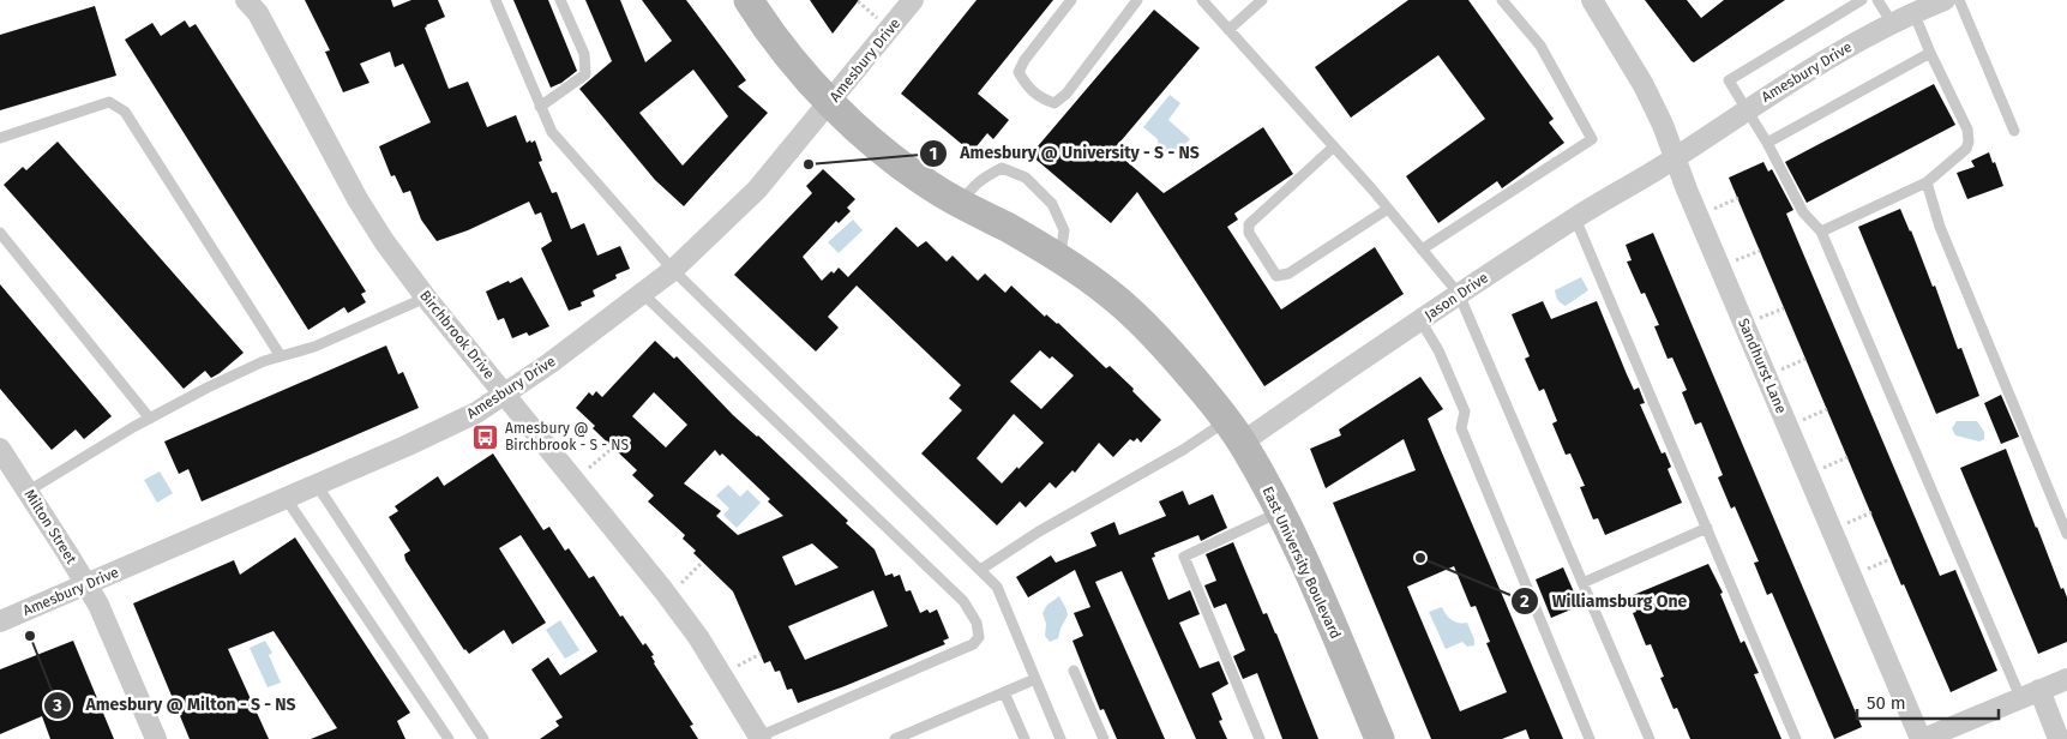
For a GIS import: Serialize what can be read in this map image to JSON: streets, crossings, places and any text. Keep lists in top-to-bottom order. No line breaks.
{"streets":{"street":["Amesbury Drive","Jason Drive","Birchbrook Drive","Sandhurst Lane","Milton Street","East University Boulevard"]},"crossings":[["Amesbury Drive","Jason Drive"],["Amesbury Drive","Birchbrook Drive"],["Amesbury Drive","Sandhurst Lane"],["Amesbury Drive","Milton Street"],["Amesbury Drive","East University Boulevard"],["Jason Drive","Sandhurst Lane"],["Jason Drive","East University Boulevard"]],"places":{"other":["Amesbury @ University - S - NS","Williamsburg One","Amesbury @ Milton - S - NS"],"bus stop":["Amesbury @ Birchbrook - S - NS"]},"scale_bar":"50 m"}
